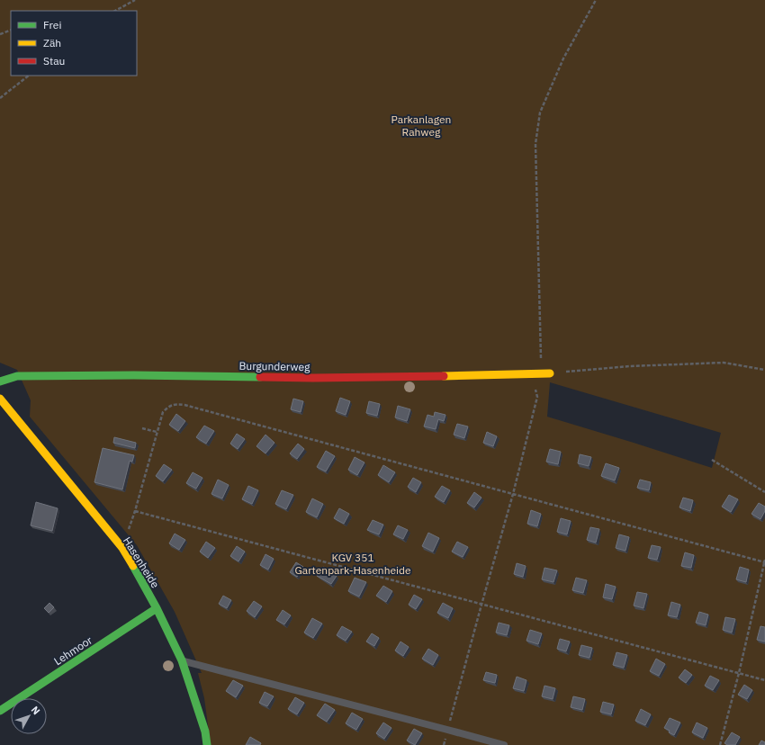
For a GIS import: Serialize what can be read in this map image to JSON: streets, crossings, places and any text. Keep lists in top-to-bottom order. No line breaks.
{"streets":{"street":["Burgunderweg","Hasenheide","Lehmoor"]},"crossings":[["Hasenheide","Lehmoor"]],"parks":["Parkanlagen Rahweg","KGV 351 Gartenpark-Hasenheide"],"legend":["Frei","Zäh","Stau"],"north":"top right"}
